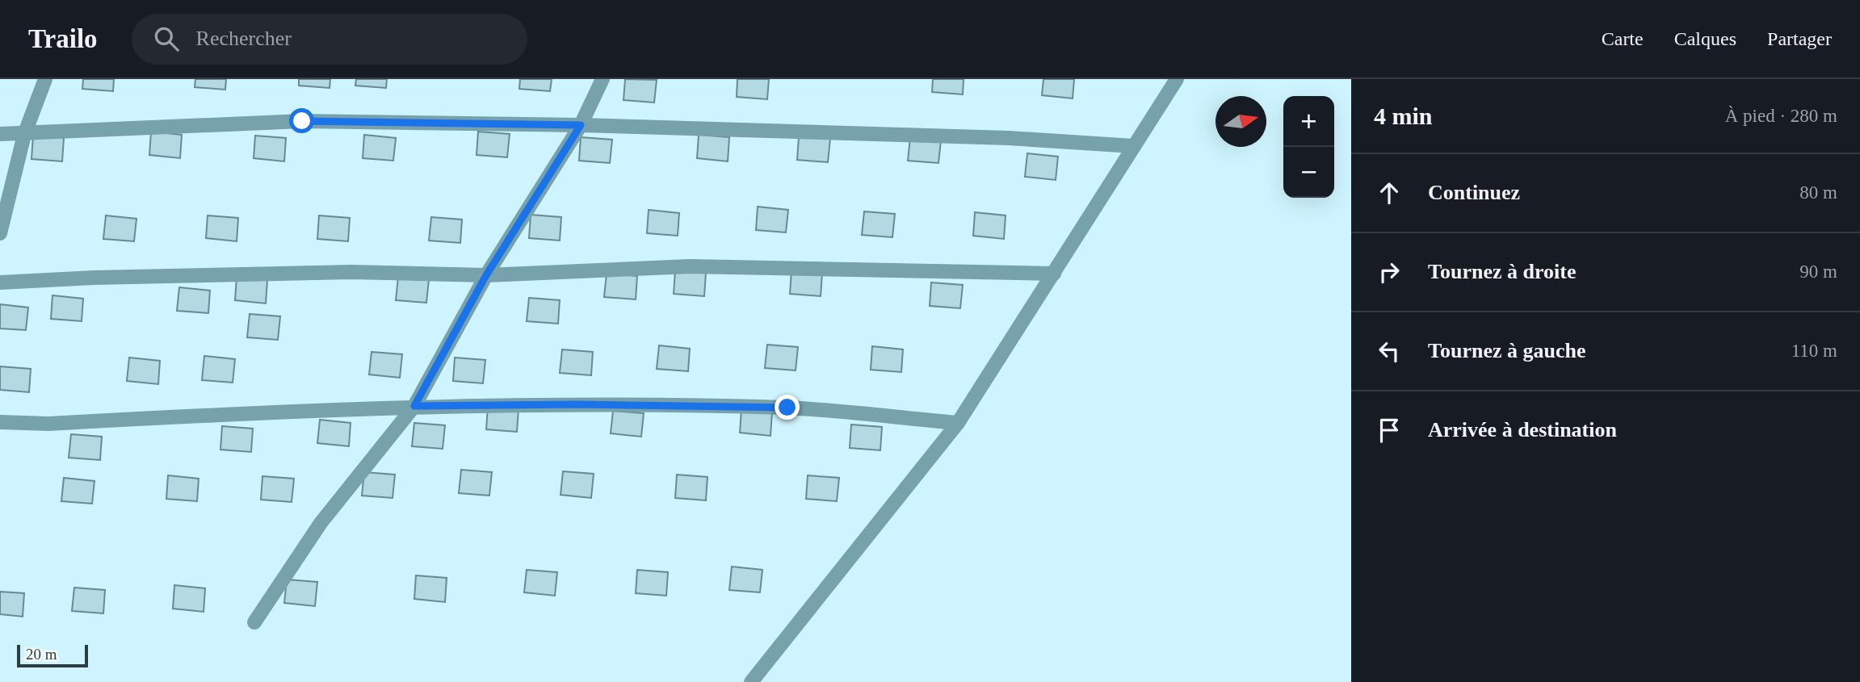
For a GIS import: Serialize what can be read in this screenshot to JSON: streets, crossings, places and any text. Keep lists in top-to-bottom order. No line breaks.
{"scale_bar":"20 m","north":"right","page":{"header":"Trailo","search":"Rechercher","nav":["Carte","Calques","Partager"],"heading":["4 min","À pied · 280 m"],"map_buttons":["+","−"],"list":[["Continuez","80 m"],["Tournez à droite","90 m"],["Tournez à gauche","110 m"],"Arrivée à destination"],"scale":"20 m"}}
